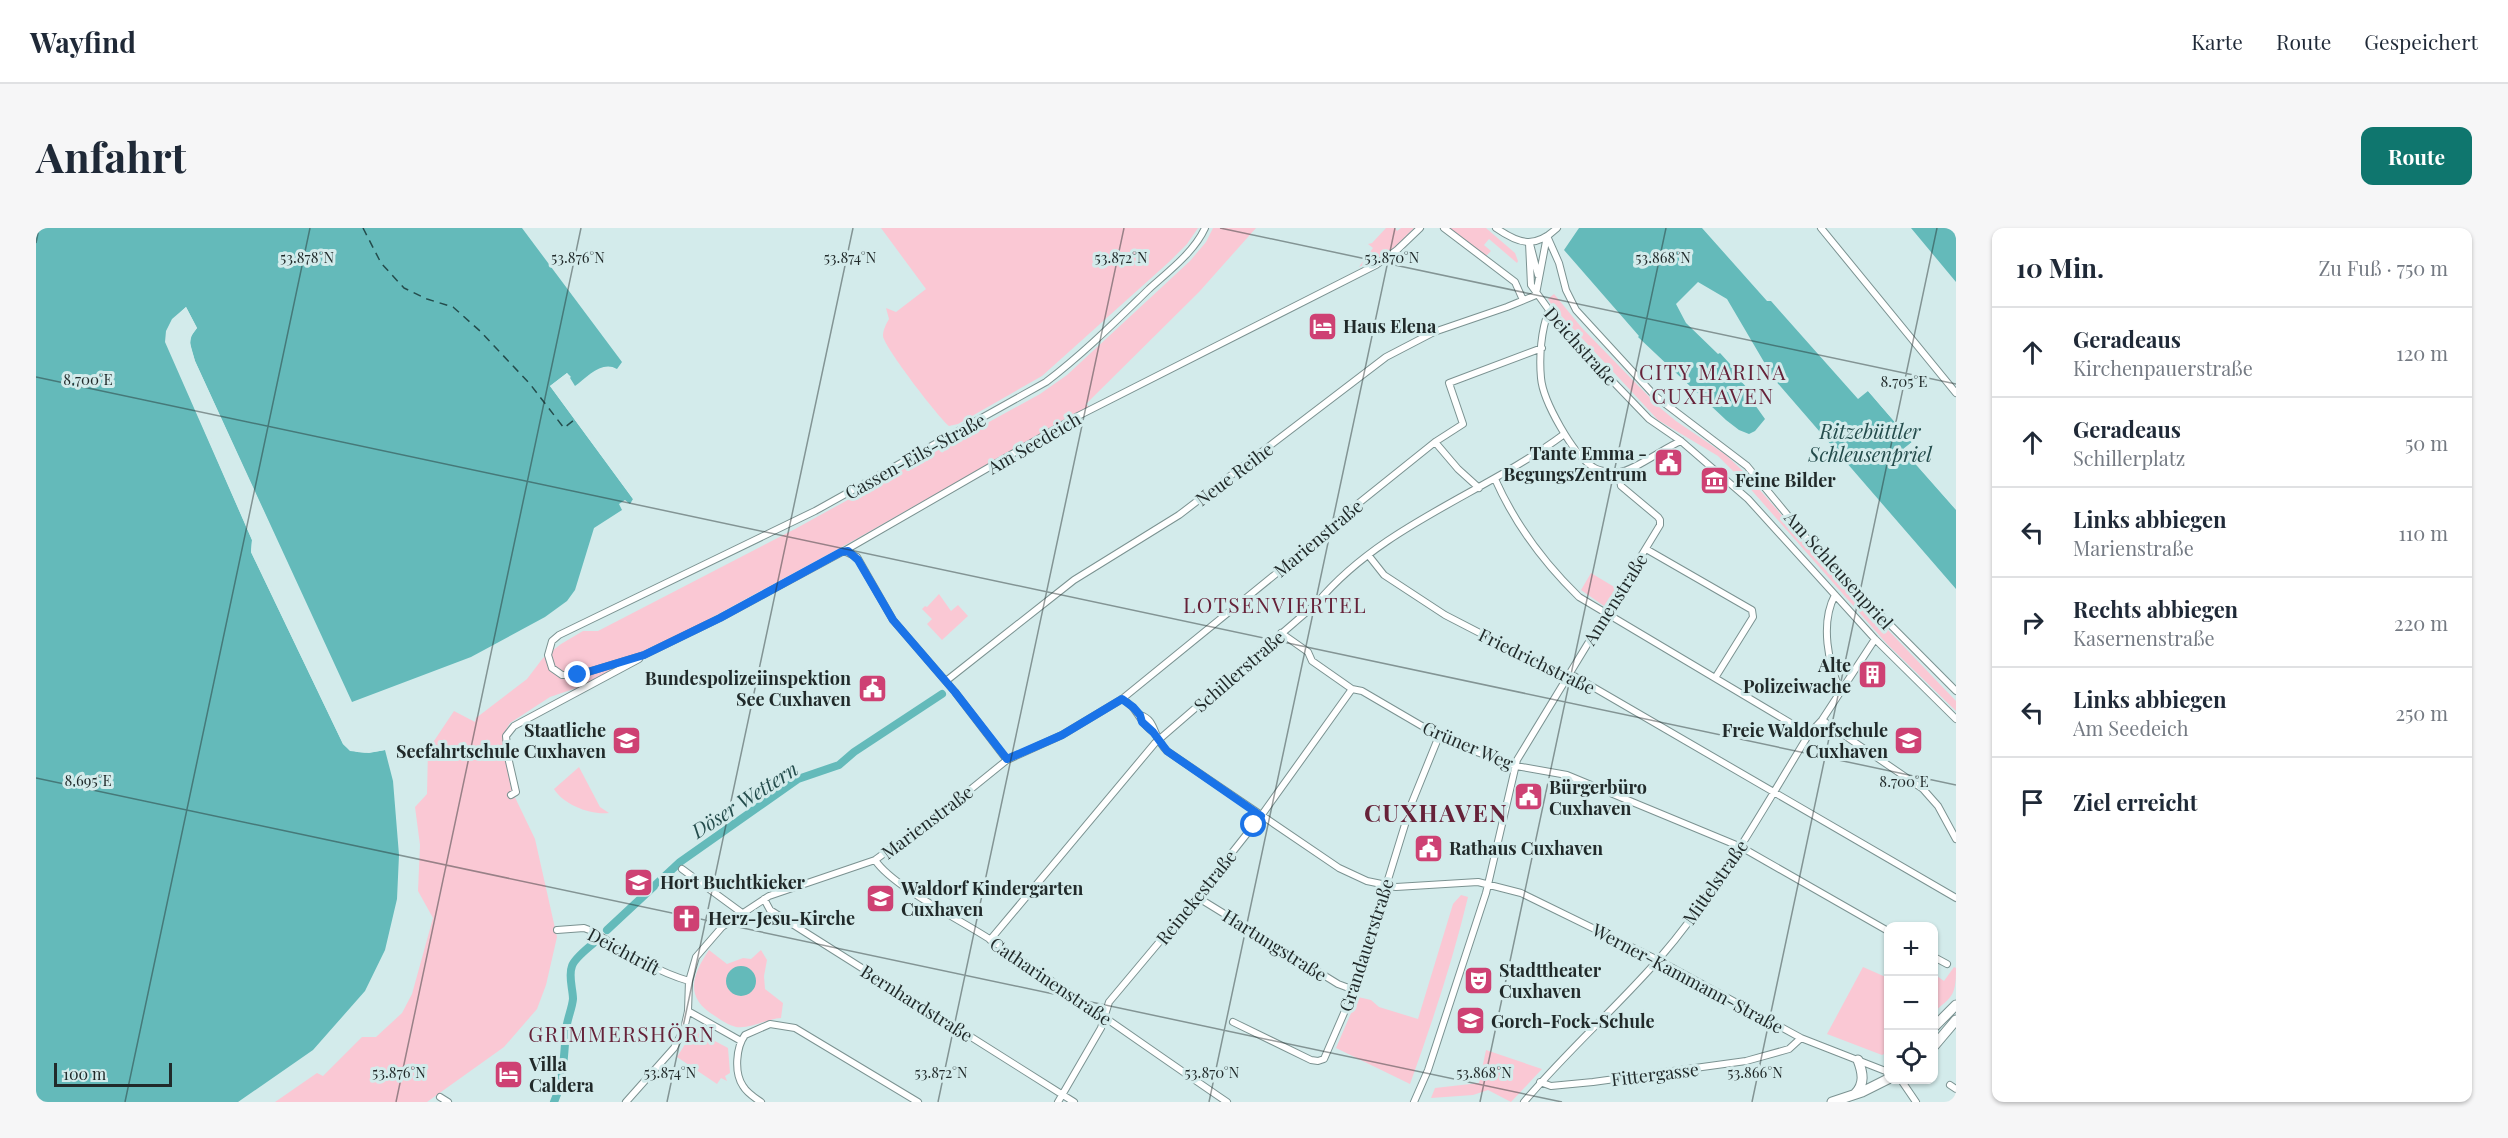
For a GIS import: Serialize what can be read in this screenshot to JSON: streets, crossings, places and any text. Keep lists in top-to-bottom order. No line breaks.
{"streets":{"street":["Deichstraße","Am Seedeich","Cassen-Eils-Straße","Neue Reihe","Marienstraße","Am Schleusenpriel","Annenstraße","Friedrichstraße","Schillerstraße","Grüner Weg","Mittelstraße","Reinekestraße","Hartungstraße","Grandauerstraße","Deichtrift","Werner-Kammann-Straße","Catharinenstraße","Bernhardstraße","Fittergasse"]},"crossings":[["Deichstraße","Neue Reihe"],["Deichstraße","Am Schleusenpriel"],["Deichstraße","Mittelstraße"],["Am Seedeich","Cassen-Eils-Straße"],["Marienstraße","Deichtrift"],["Marienstraße","Catharinenstraße"],["Marienstraße","Bernhardstraße"],["Annenstraße","Friedrichstraße"],["Annenstraße","Grüner Weg"],["Annenstraße","Werner-Kammann-Straße"],["Friedrichstraße","Schillerstraße"],["Friedrichstraße","Mittelstraße"],["Schillerstraße","Grüner Weg"],["Schillerstraße","Werner-Kammann-Straße"],["Schillerstraße","Catharinenstraße"],["Grüner Weg","Mittelstraße"],["Grüner Weg","Reinekestraße"],["Grüner Weg","Grandauerstraße"],["Mittelstraße","Werner-Kammann-Straße"],["Mittelstraße","Fittergasse"],["Reinekestraße","Hartungstraße"],["Reinekestraße","Werner-Kammann-Straße"],["Reinekestraße","Catharinenstraße"],["Reinekestraße","Bernhardstraße"],["Hartungstraße","Grandauerstraße"],["Grandauerstraße","Werner-Kammann-Straße"],["Werner-Kammann-Straße","Fittergasse"]],"districts":["CITY MARINA CUXHAVEN","LOTSENVIERTEL","CUXHAVEN","GRIMMERSHÖRN"],"water":["Ritzebüttler Schleusenpriel","Döser Wettern"],"places":{"hotel":["Haus Elena","Villa Caldera"],"public building":["Tante Emma - BegungsZentrum","Bundespolizeiinspektion See Cuxhaven","Bürgerbüro Cuxhaven","Rathaus Cuxhaven"],"museum":["Feine Bilder"],"building":["Alte Polizeiwache"],"school or university":["Staatliche Seefahrtschule Cuxhaven","Freie Waldorfschule Cuxhaven","Hort Buchtkieker","Waldorf Kindergarten Cuxhaven","Gorch-Fock-Schule"],"church":["Herz-Jesu-Kirche"],"theatre":["Stadttheater Cuxhaven"]},"scale_bar":"100 m","page":{"header":"Wayfind","nav":["Karte","Route","Gespeichert"],"buttons":"Route","title":"Anfahrt","heading":["10 Min.","Zu Fuß · 750 m"],"list":[["Geradeaus","Kirchenpauerstraße","120 m"],["Geradeaus","Schillerplatz","50 m"],["Links abbiegen","Marienstraße","110 m"],["Rechts abbiegen","Kasernenstraße","220 m"],["Links abbiegen","Am Seedeich","250 m"],"Ziel erreicht"],"map_buttons":["+","−"],"scale":"100 m"},"coordinates":["53.878°N","53.876°N","53.874°N","53.872°N","53.870°N","53.868°N","8.700°E","8.705°E","8.695°E","53.866°N"]}
